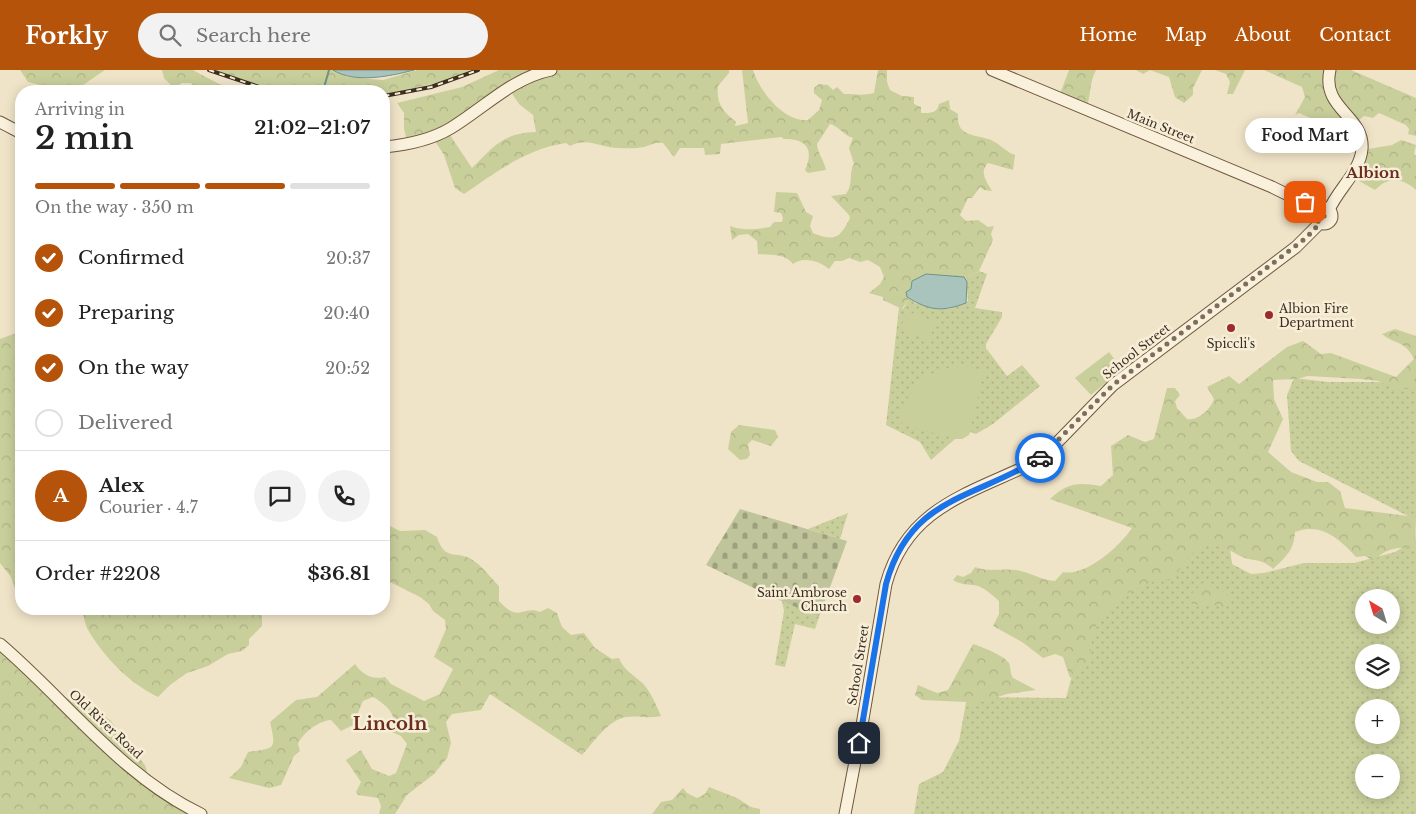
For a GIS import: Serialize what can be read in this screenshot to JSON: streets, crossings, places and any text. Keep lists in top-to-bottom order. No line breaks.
{"streets":{"street":["Main Street","School Street","Old River Road"]},"crossings":[["Main Street","School Street"]],"districts":["Albion","Lincoln"],"places":["Food Mart","Albion Fire Department","Spiccli's","Saint Ambrose Church"],"north":"top left","page":{"header":"Forkly","search":"Search here","nav":["Home","Map","About","Contact"],"heading":["2 min","Arriving in","21:02–21:07"],"panel":["Alex","Courier · 4.7","Order #2208","$36.81"],"bubble":"Food Mart","bar":"On the way · 350 m","list":[["Confirmed","20:37"],["Preparing","20:40"],["On the way","20:52"],"Delivered"],"round":"A","map_buttons":["+","−"]}}
